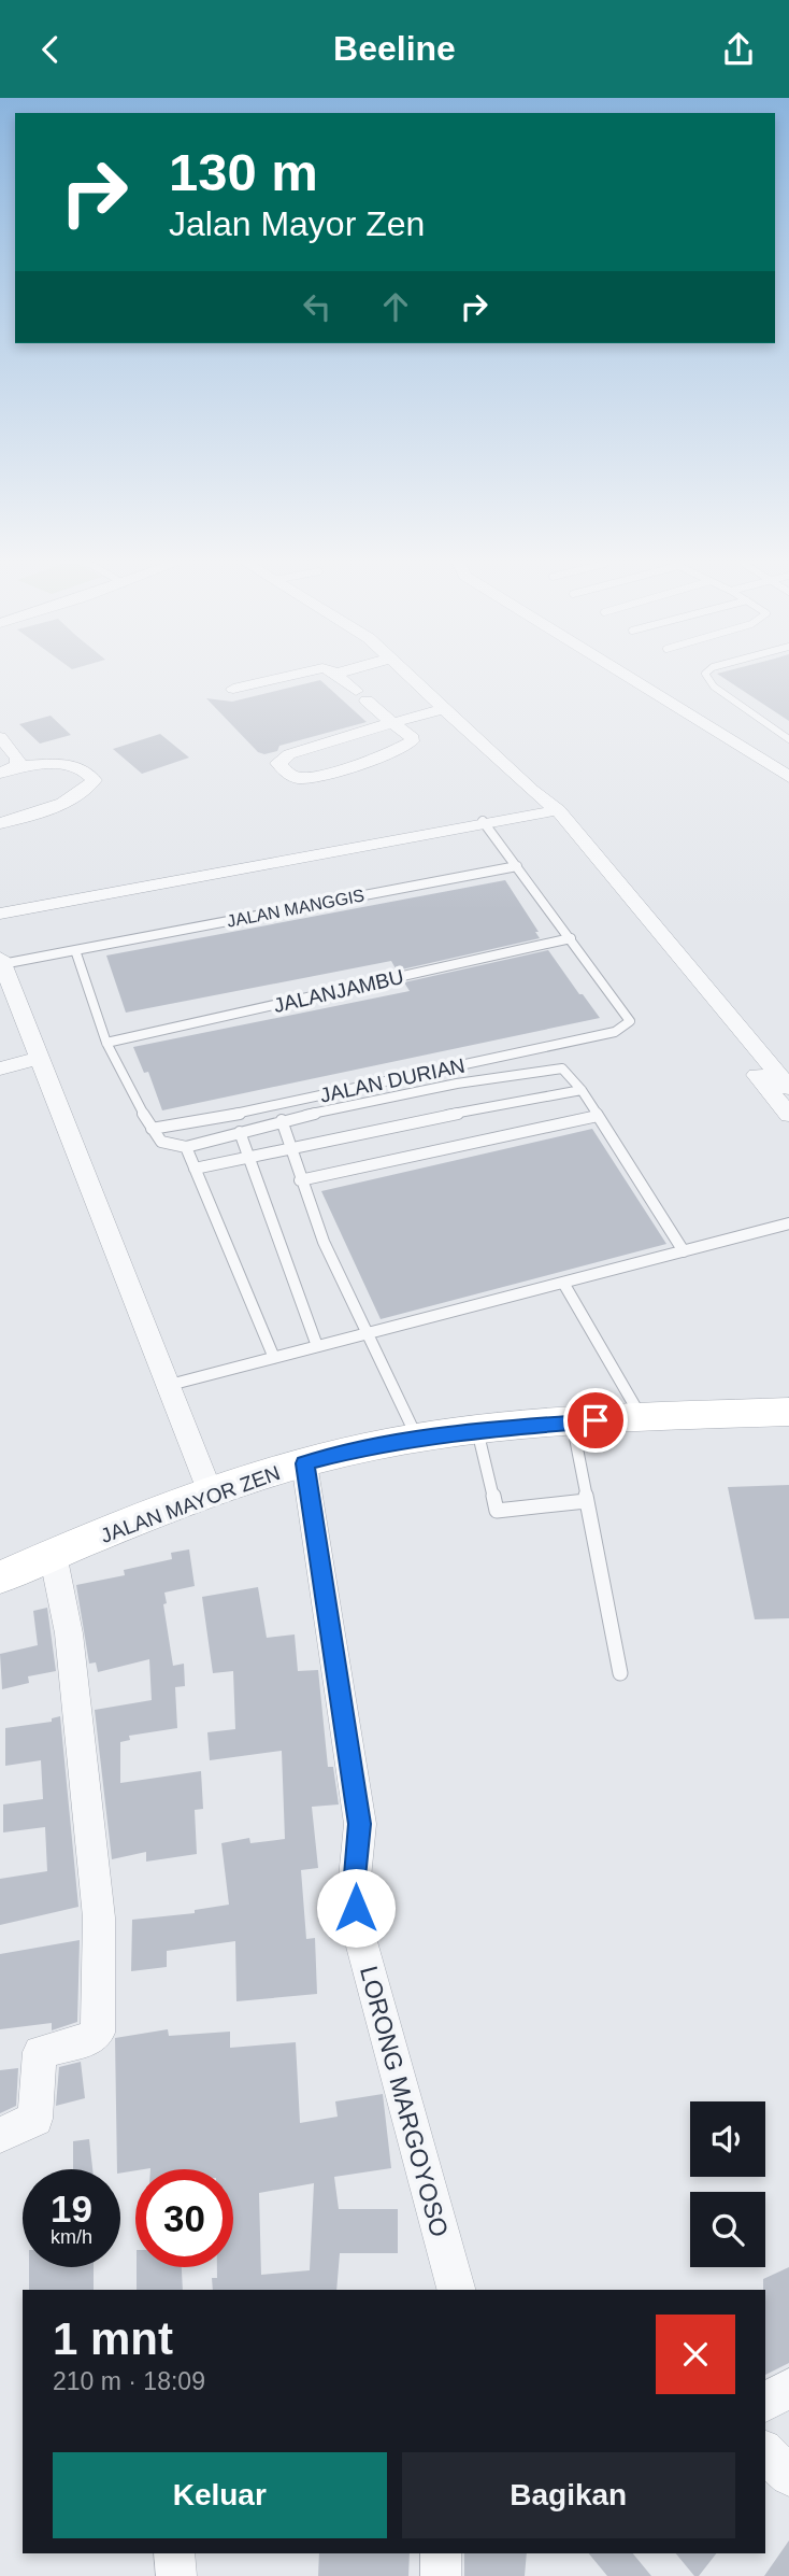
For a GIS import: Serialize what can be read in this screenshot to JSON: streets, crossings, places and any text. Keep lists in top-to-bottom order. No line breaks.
{"streets":{"street":["JALAN MAYOR ZEN","LORONG MARGOYOSO"],"lane":["JALAN MANGGIS","JALANJAMBU","JALAN DURIAN"]},"crossings":[["JALANJAMBU","JALAN DURIAN"],["JALAN MAYOR ZEN","LORONG MARGOYOSO"]],"page":{"header":"Beeline","turn":["130 m","Jalan Mayor Zen"],"speed":"19 km/h","limit":"30","heading":["1 mnt","210 m · 18:09"],"buttons":["Keluar","Bagikan"]}}
